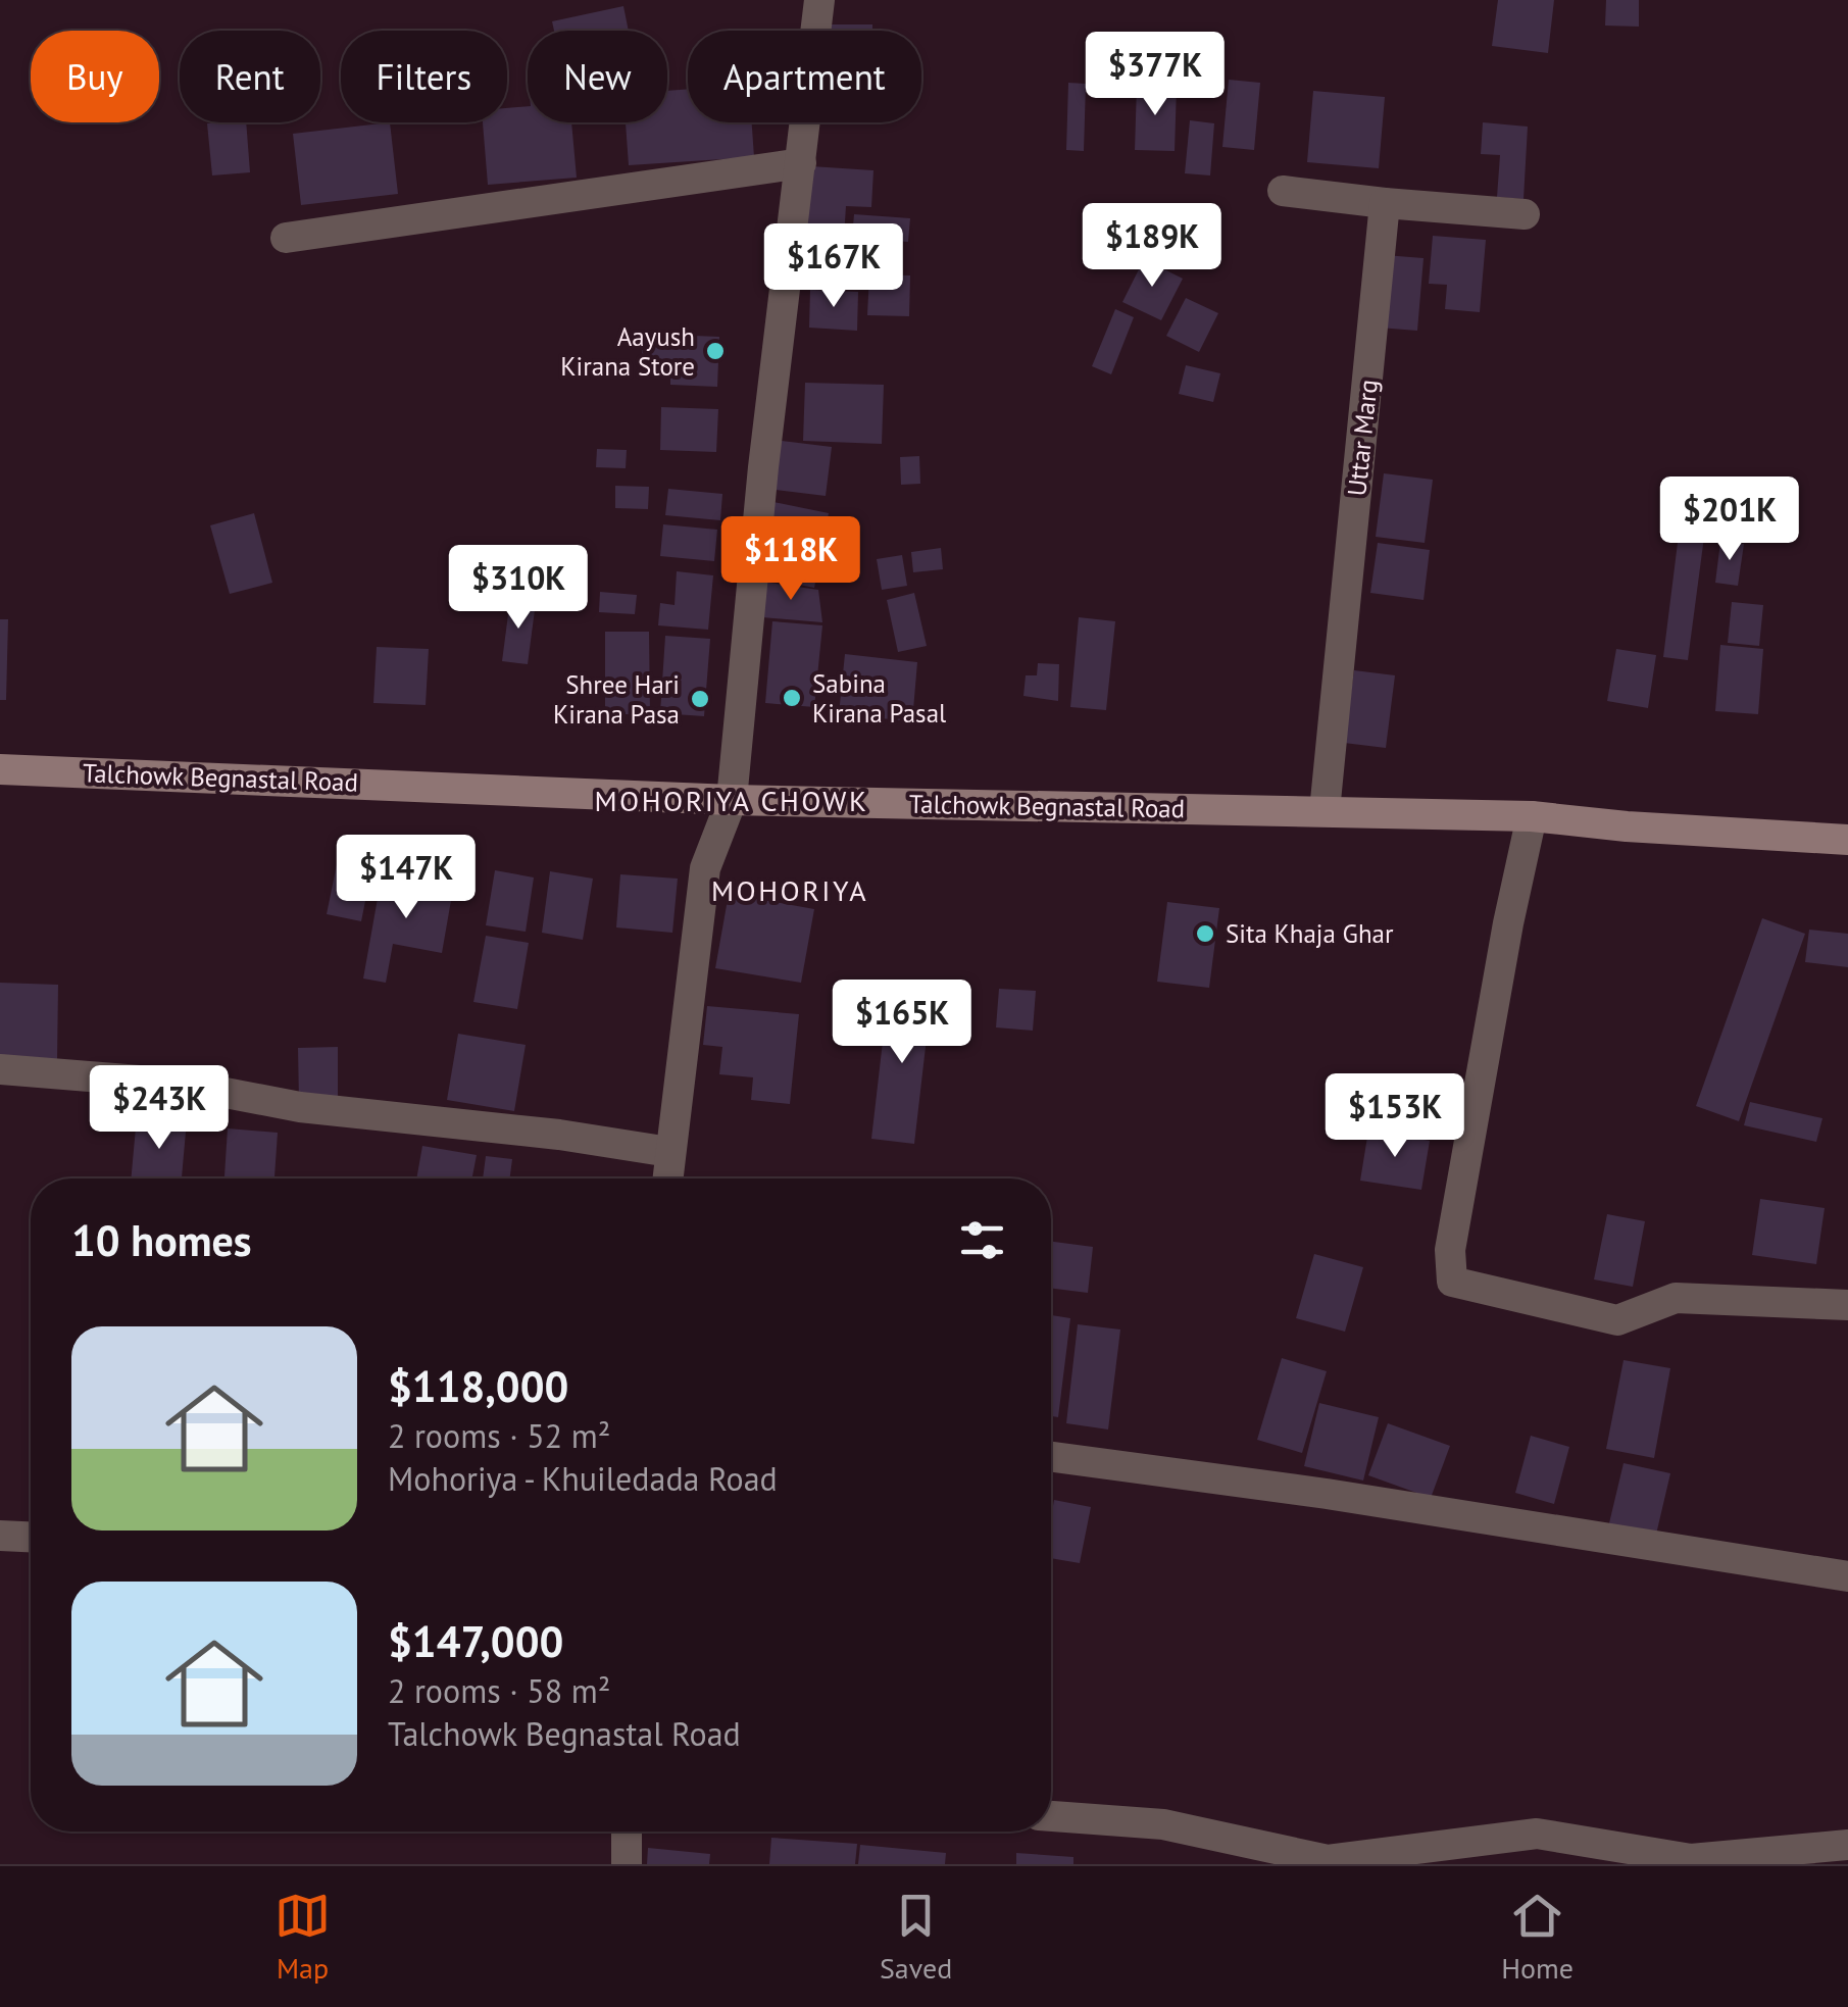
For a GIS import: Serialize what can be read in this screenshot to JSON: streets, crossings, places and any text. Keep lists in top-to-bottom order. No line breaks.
{"streets":{"main road":["Talchowk Begnastal Road"],"street":["Uttar Marg"]},"crossings":[["Uttar Marg","Talchowk Begnastal Road"]],"districts":["MOHORIYA CHOWK","MOHORIYA"],"places":["Aayush Kirana Store","Sabina Kirana Pasal","Shree Hari Kirana Pasa","Sita Khaja Ghar"],"page":{"chip":["Buy","Rent","Filters","New","Apartment"],"price":["$377K","$189K","$167K","$201K","$118K","$310K","$147K","$165K","$243K","$153K"],"heading":"10 homes","list":[{"name":"$118,000","note":"2 rooms · 52 m² · Mohoriya - Khuiledada Road"},{"name":"$147,000","note":"2 rooms · 58 m² · Talchowk Begnastal Road"}],"tabs":["Map","Saved","Home"]}}
